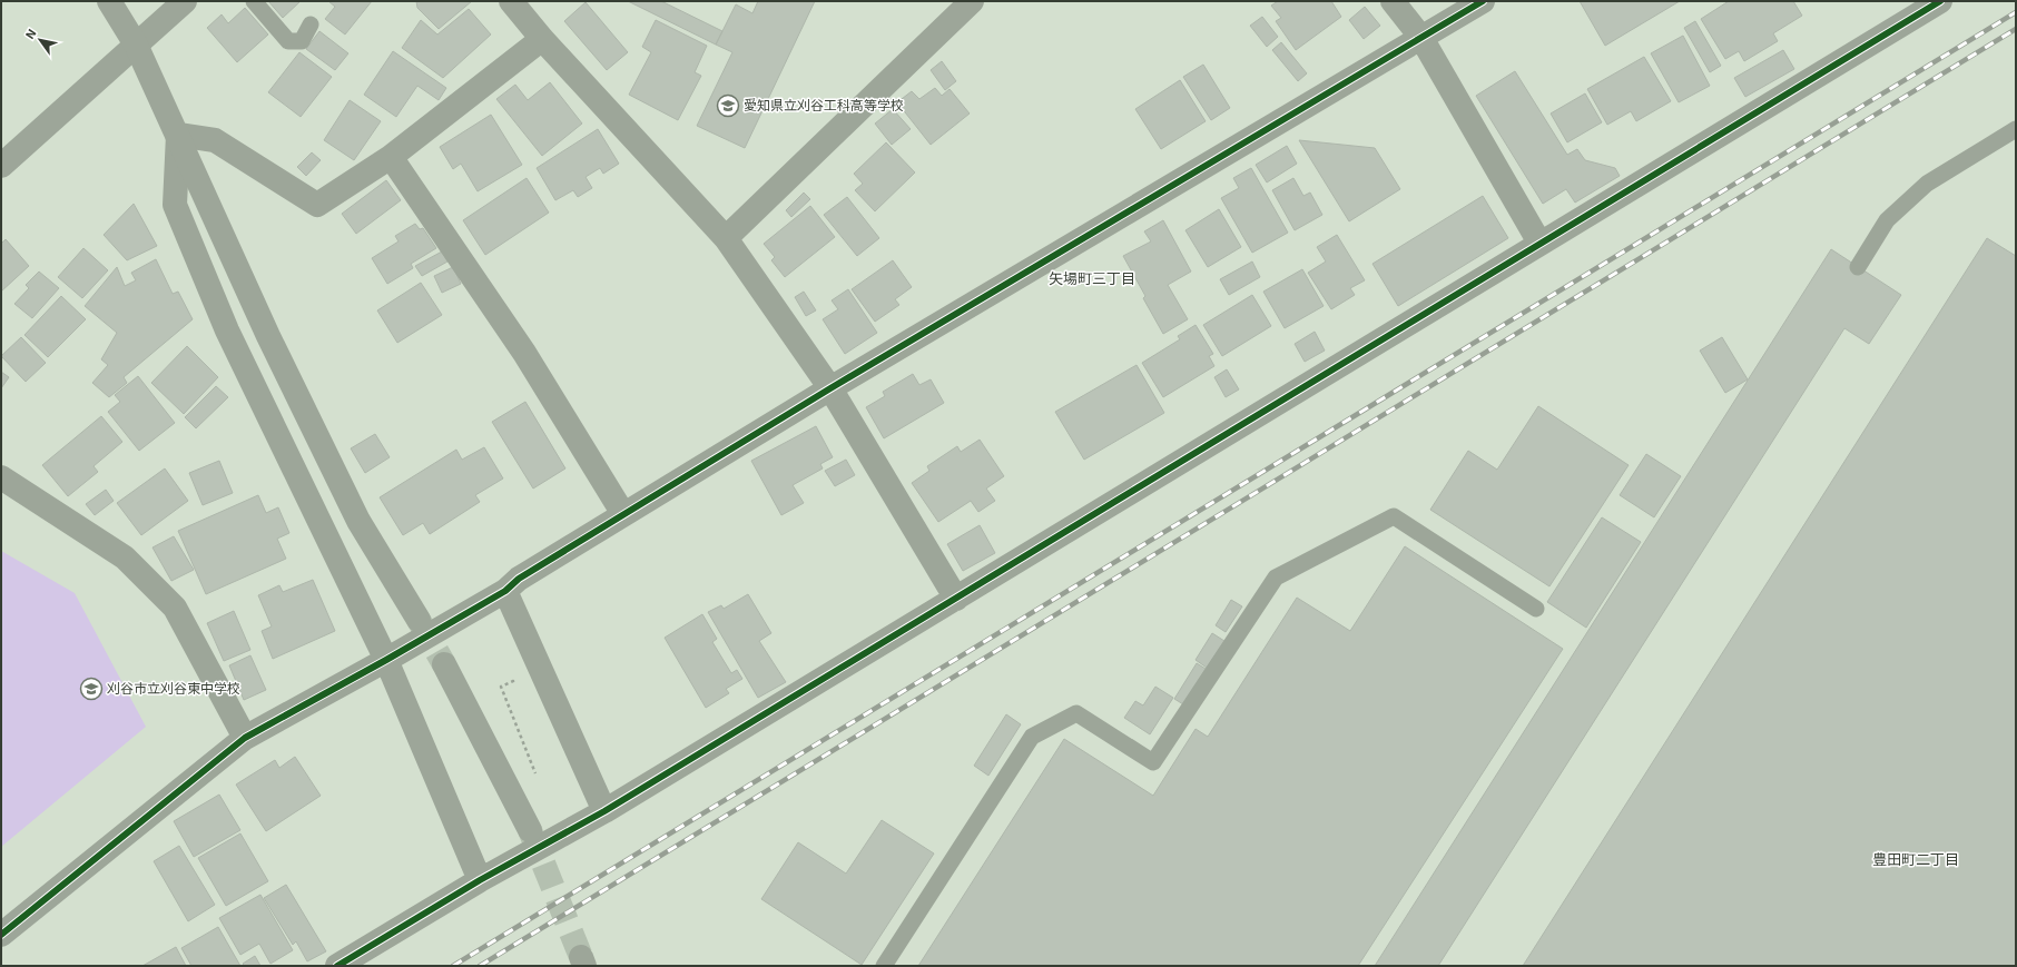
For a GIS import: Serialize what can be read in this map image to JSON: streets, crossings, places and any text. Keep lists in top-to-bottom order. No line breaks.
{"districts":["矢場町三丁目","豊田町二丁目"],"places":{"school or university":["愛知県立刈谷工科高等学校","刈谷市立刈谷東中学校"]},"north":"top left"}
